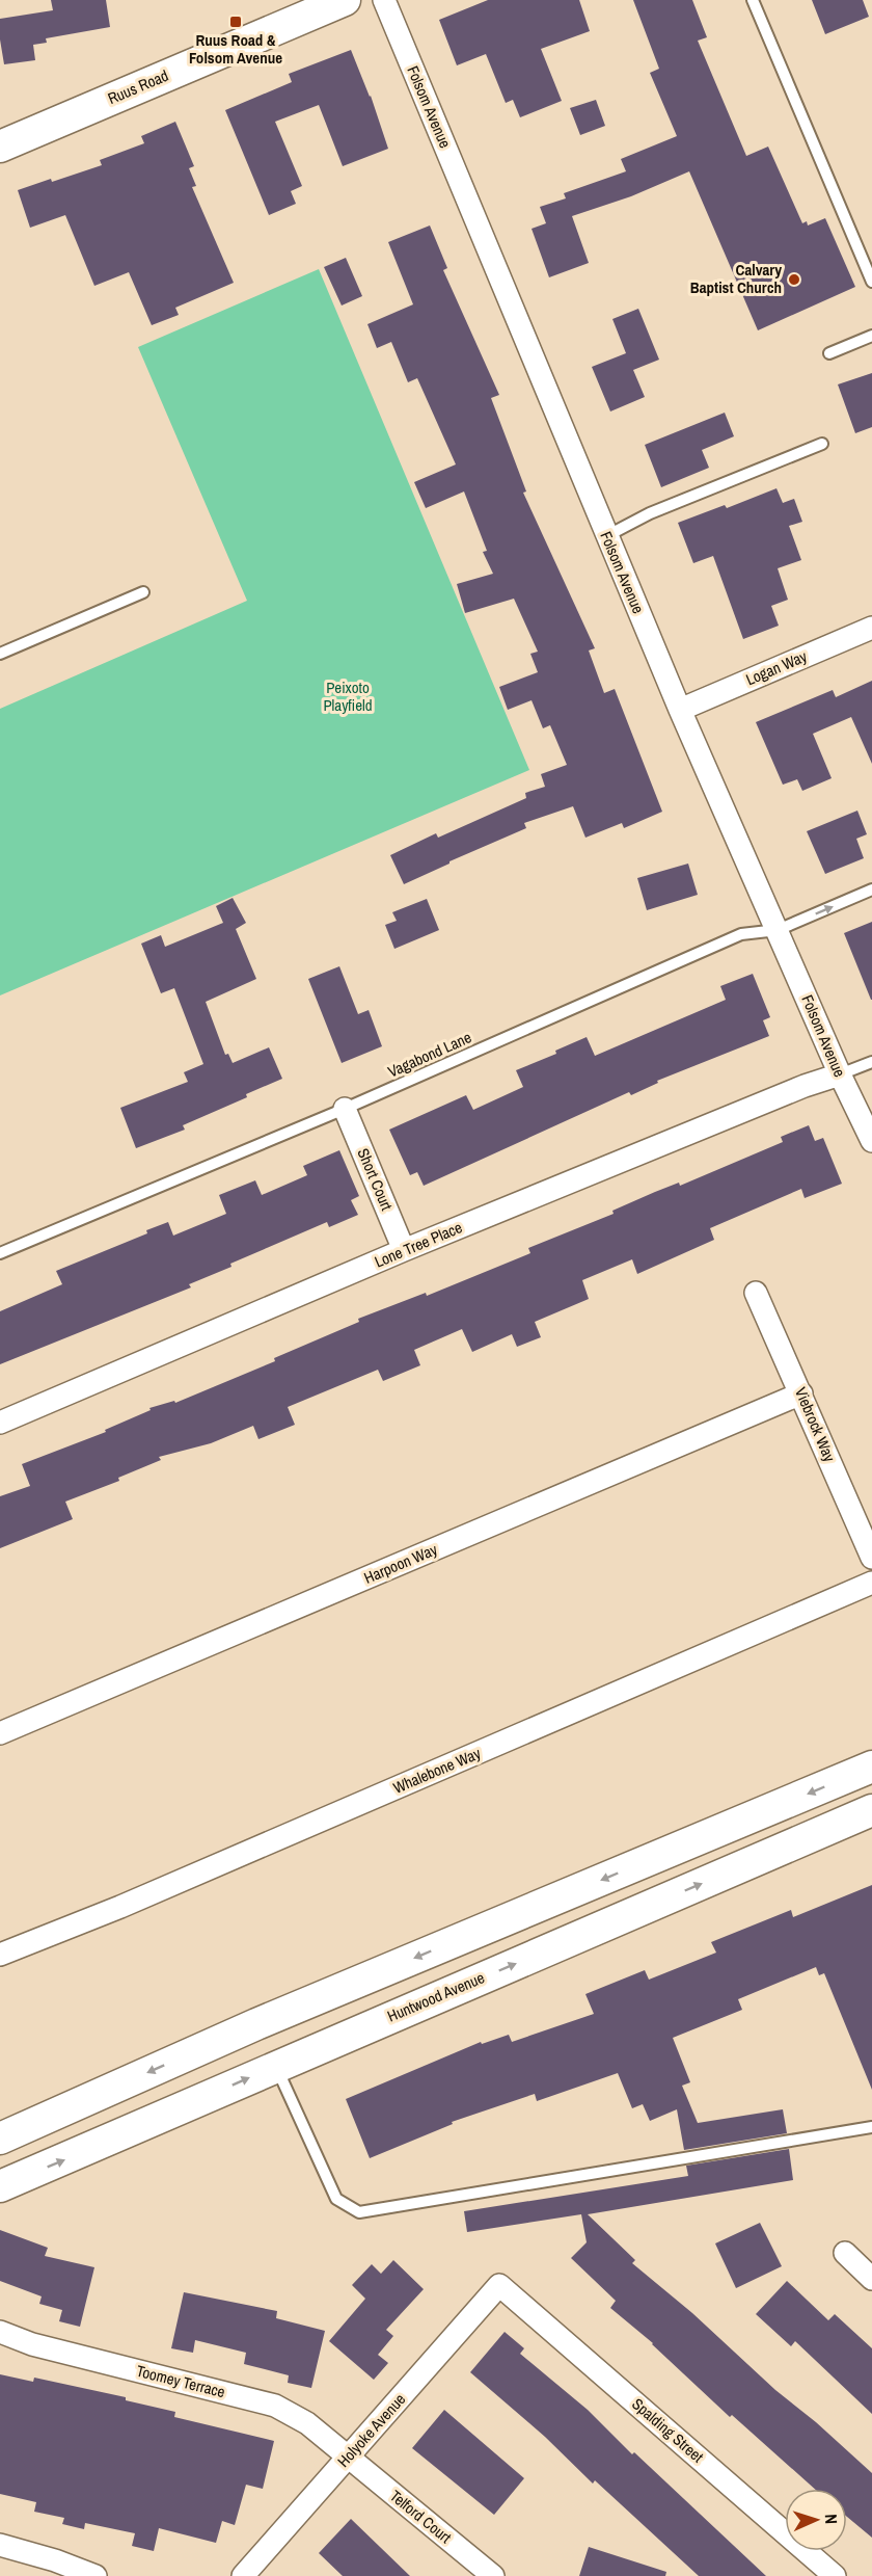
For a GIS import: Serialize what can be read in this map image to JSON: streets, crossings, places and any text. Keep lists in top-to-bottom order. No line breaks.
{"streets":{"street":["Ruus Road","Folsom Avenue","Logan Way","Short Court","Lone Tree Place","Viebrock Way","Harpoon Way","Whalebone Way","Huntwood Avenue","Toomey Terrace","Holyoke Avenue","Spalding Street","Telford Court"],"lane":["Vagabond Lane"]},"crossings":[["Folsom Avenue","Logan Way"],["Folsom Avenue","Vagabond Lane"],["Folsom Avenue","Lone Tree Place"],["Vagabond Lane","Short Court"],["Short Court","Lone Tree Place"],["Viebrock Way","Harpoon Way"],["Toomey Terrace","Holyoke Avenue"],["Toomey Terrace","Telford Court"],["Holyoke Avenue","Spalding Street"],["Holyoke Avenue","Telford Court"]],"parks":["Peixoto Playfield"],"places":{"transit":["Ruus Road & Folsom Avenue"],"other":["Calvary Baptist Church"]},"north":"right"}
